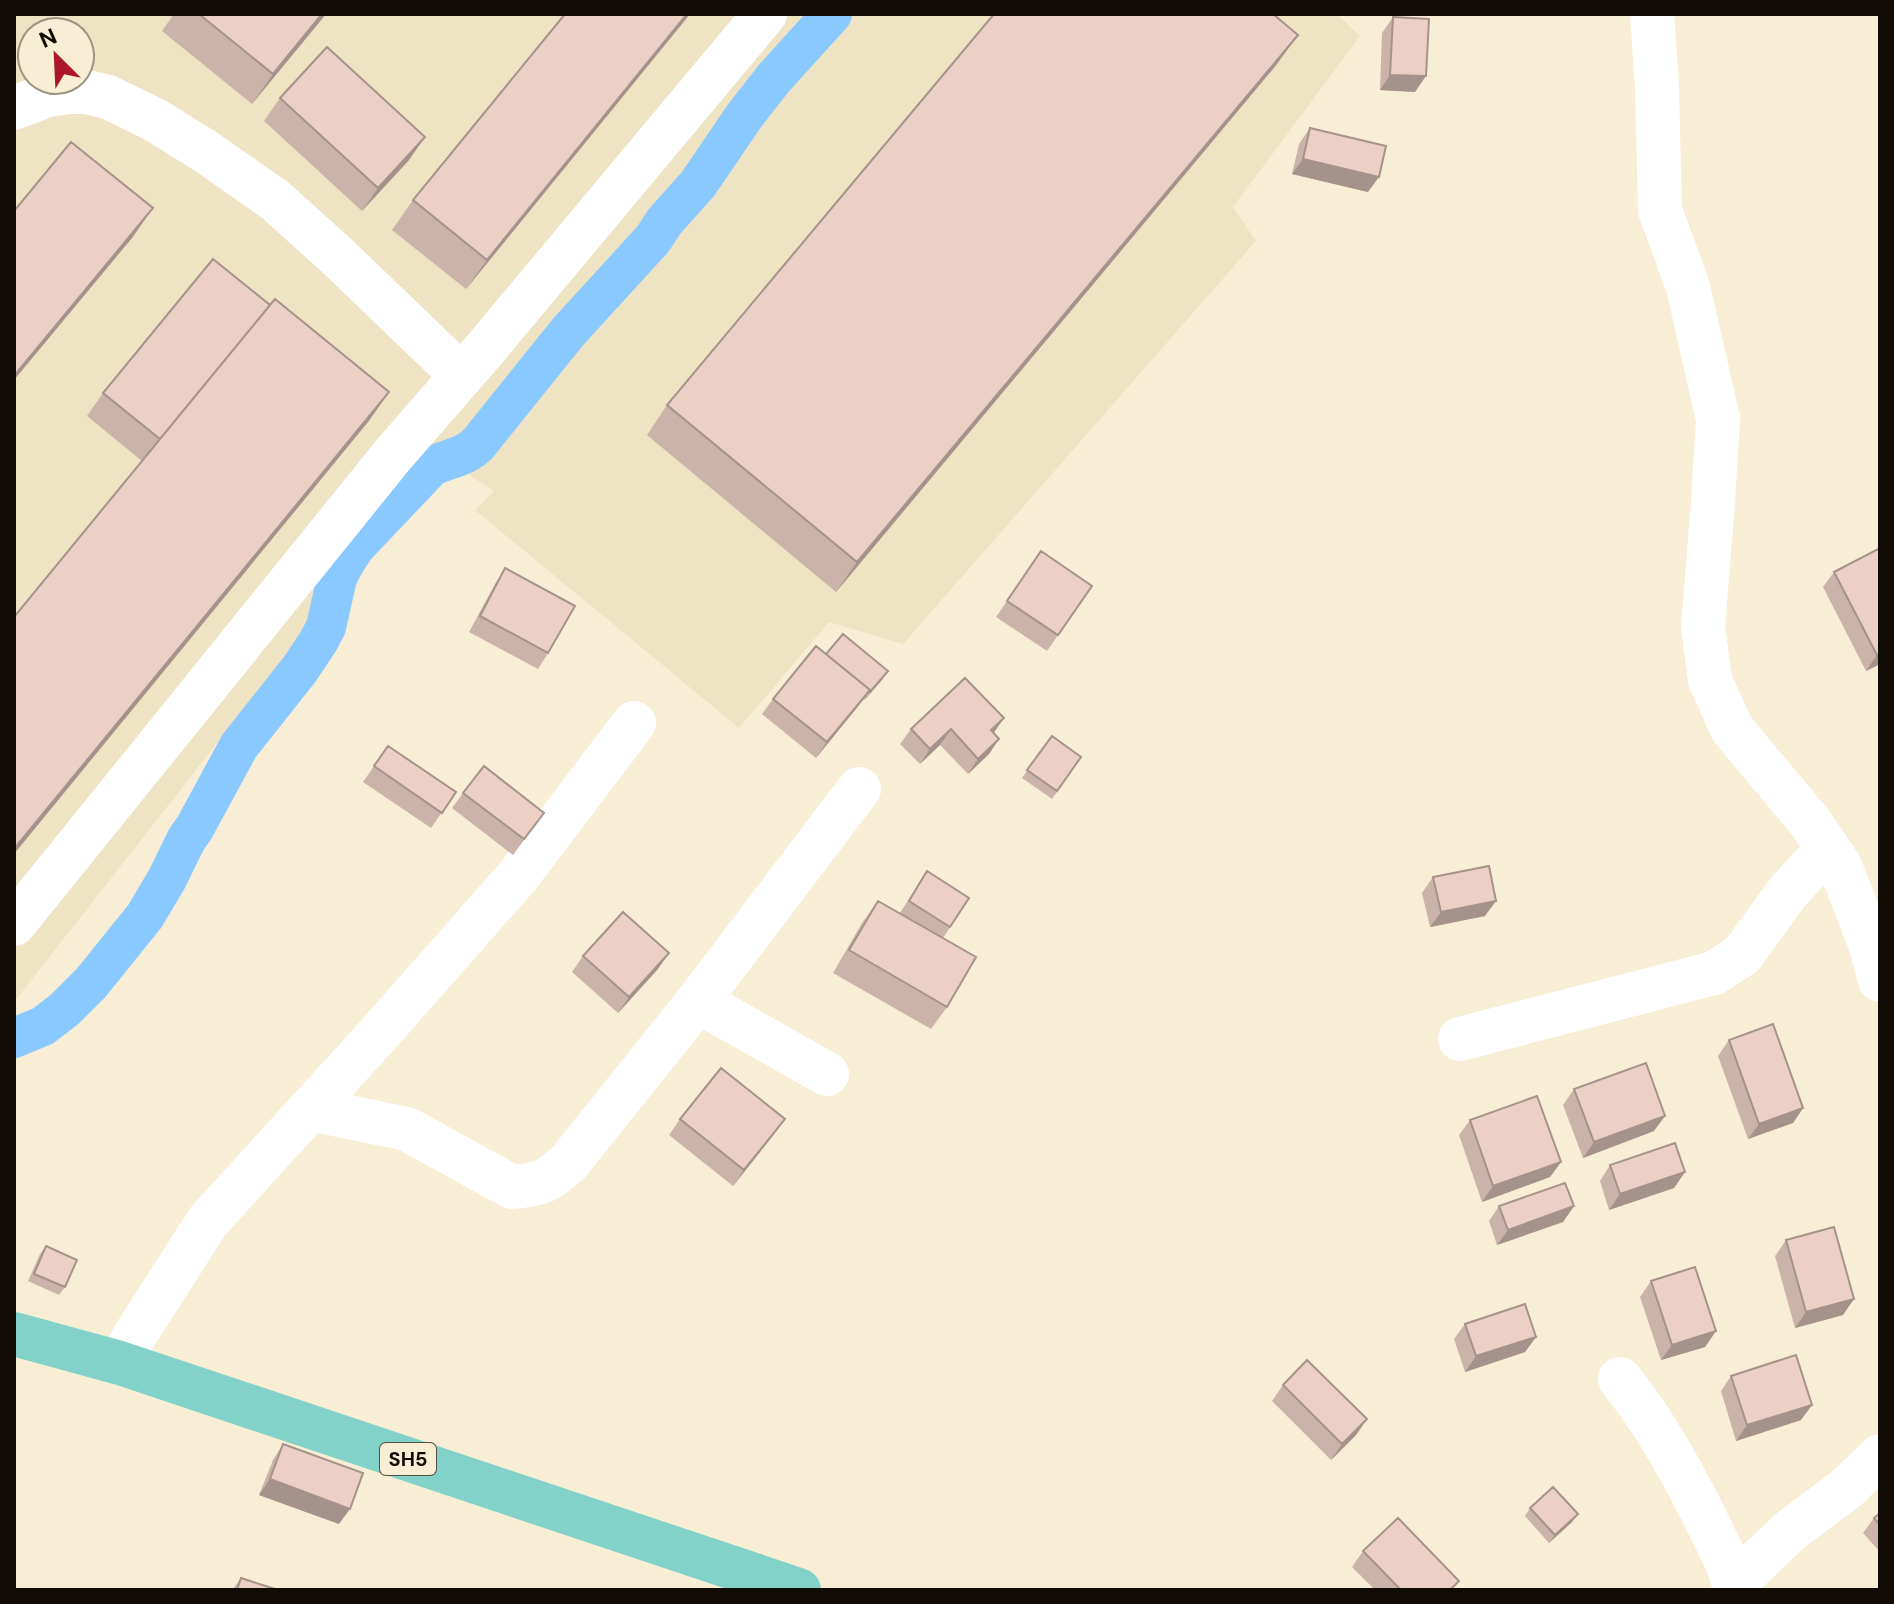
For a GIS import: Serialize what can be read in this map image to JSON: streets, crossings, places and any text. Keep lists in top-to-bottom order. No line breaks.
{"streets":{"main road":["SH5"]},"north":"top left"}
